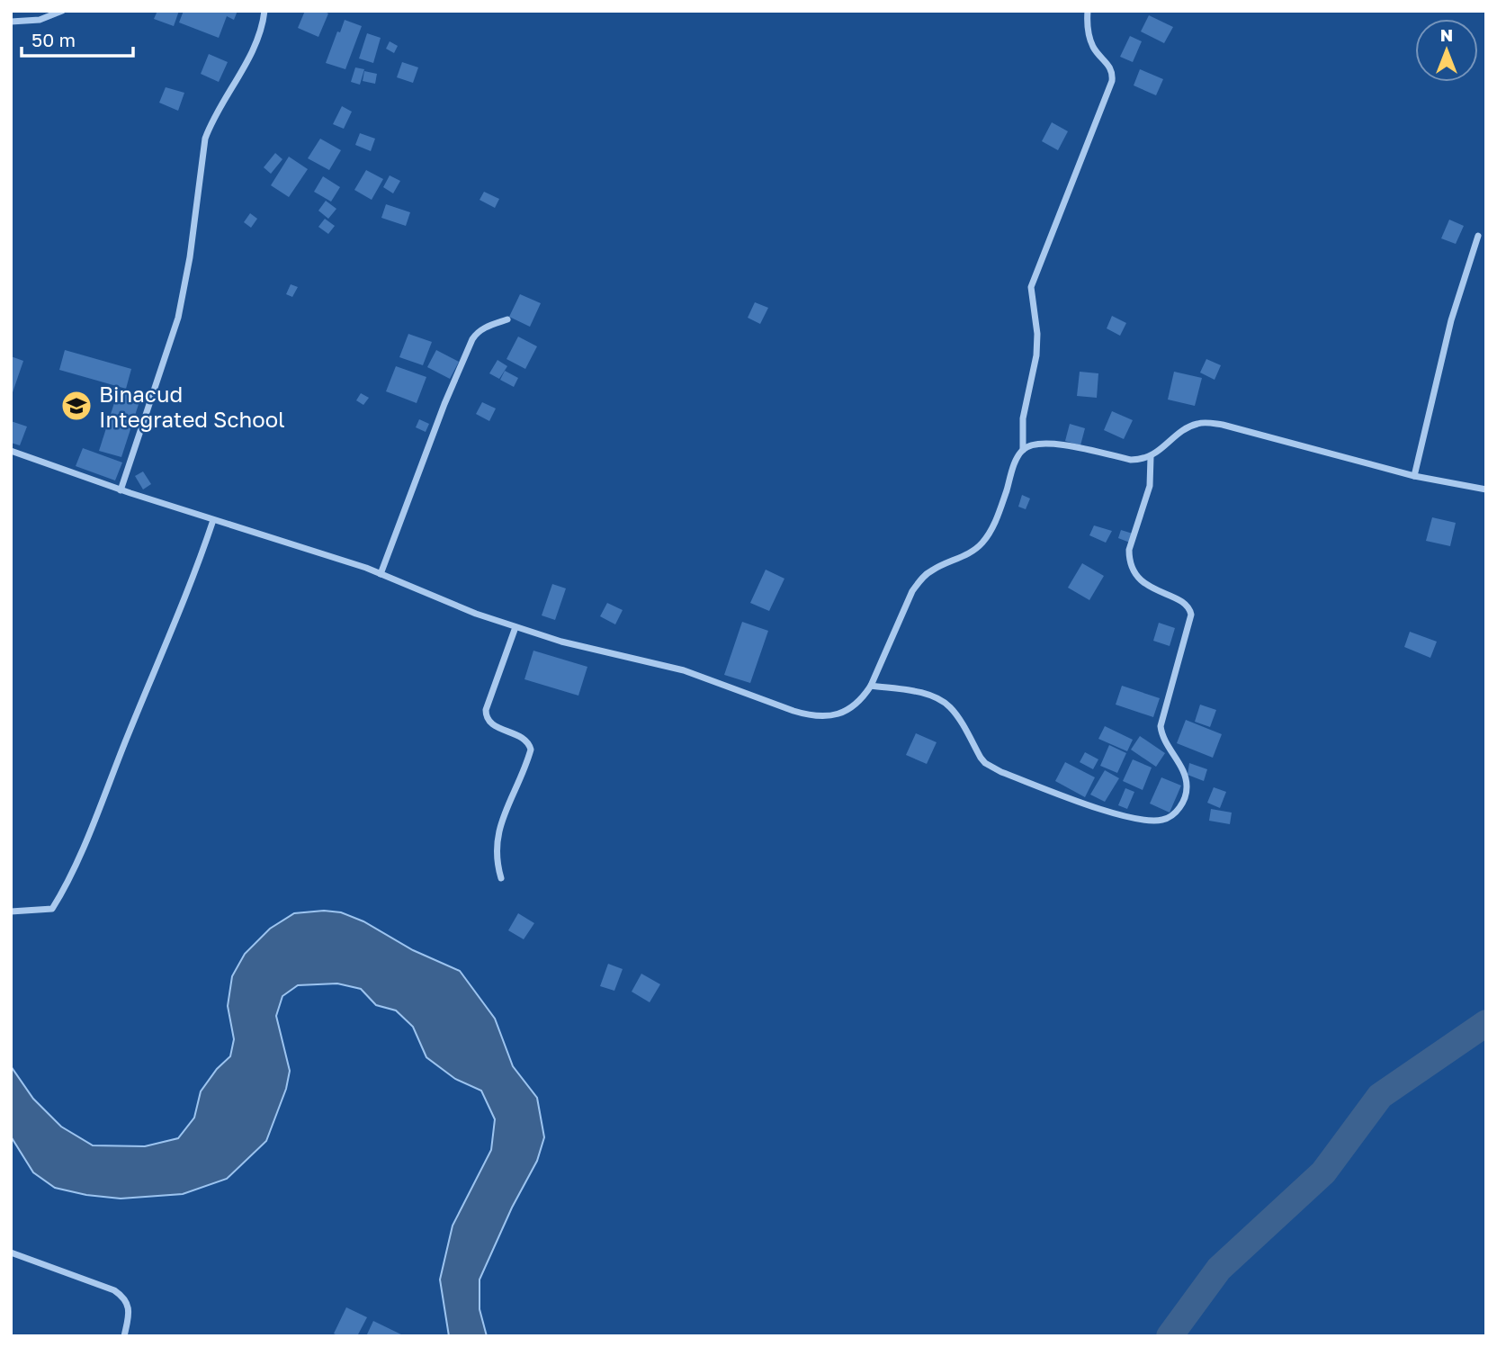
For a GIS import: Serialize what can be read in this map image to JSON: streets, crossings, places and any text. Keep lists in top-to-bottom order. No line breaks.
{"places":{"school or university":["Binacud Integrated School"]},"scale_bar":"50 m","north":"top"}
